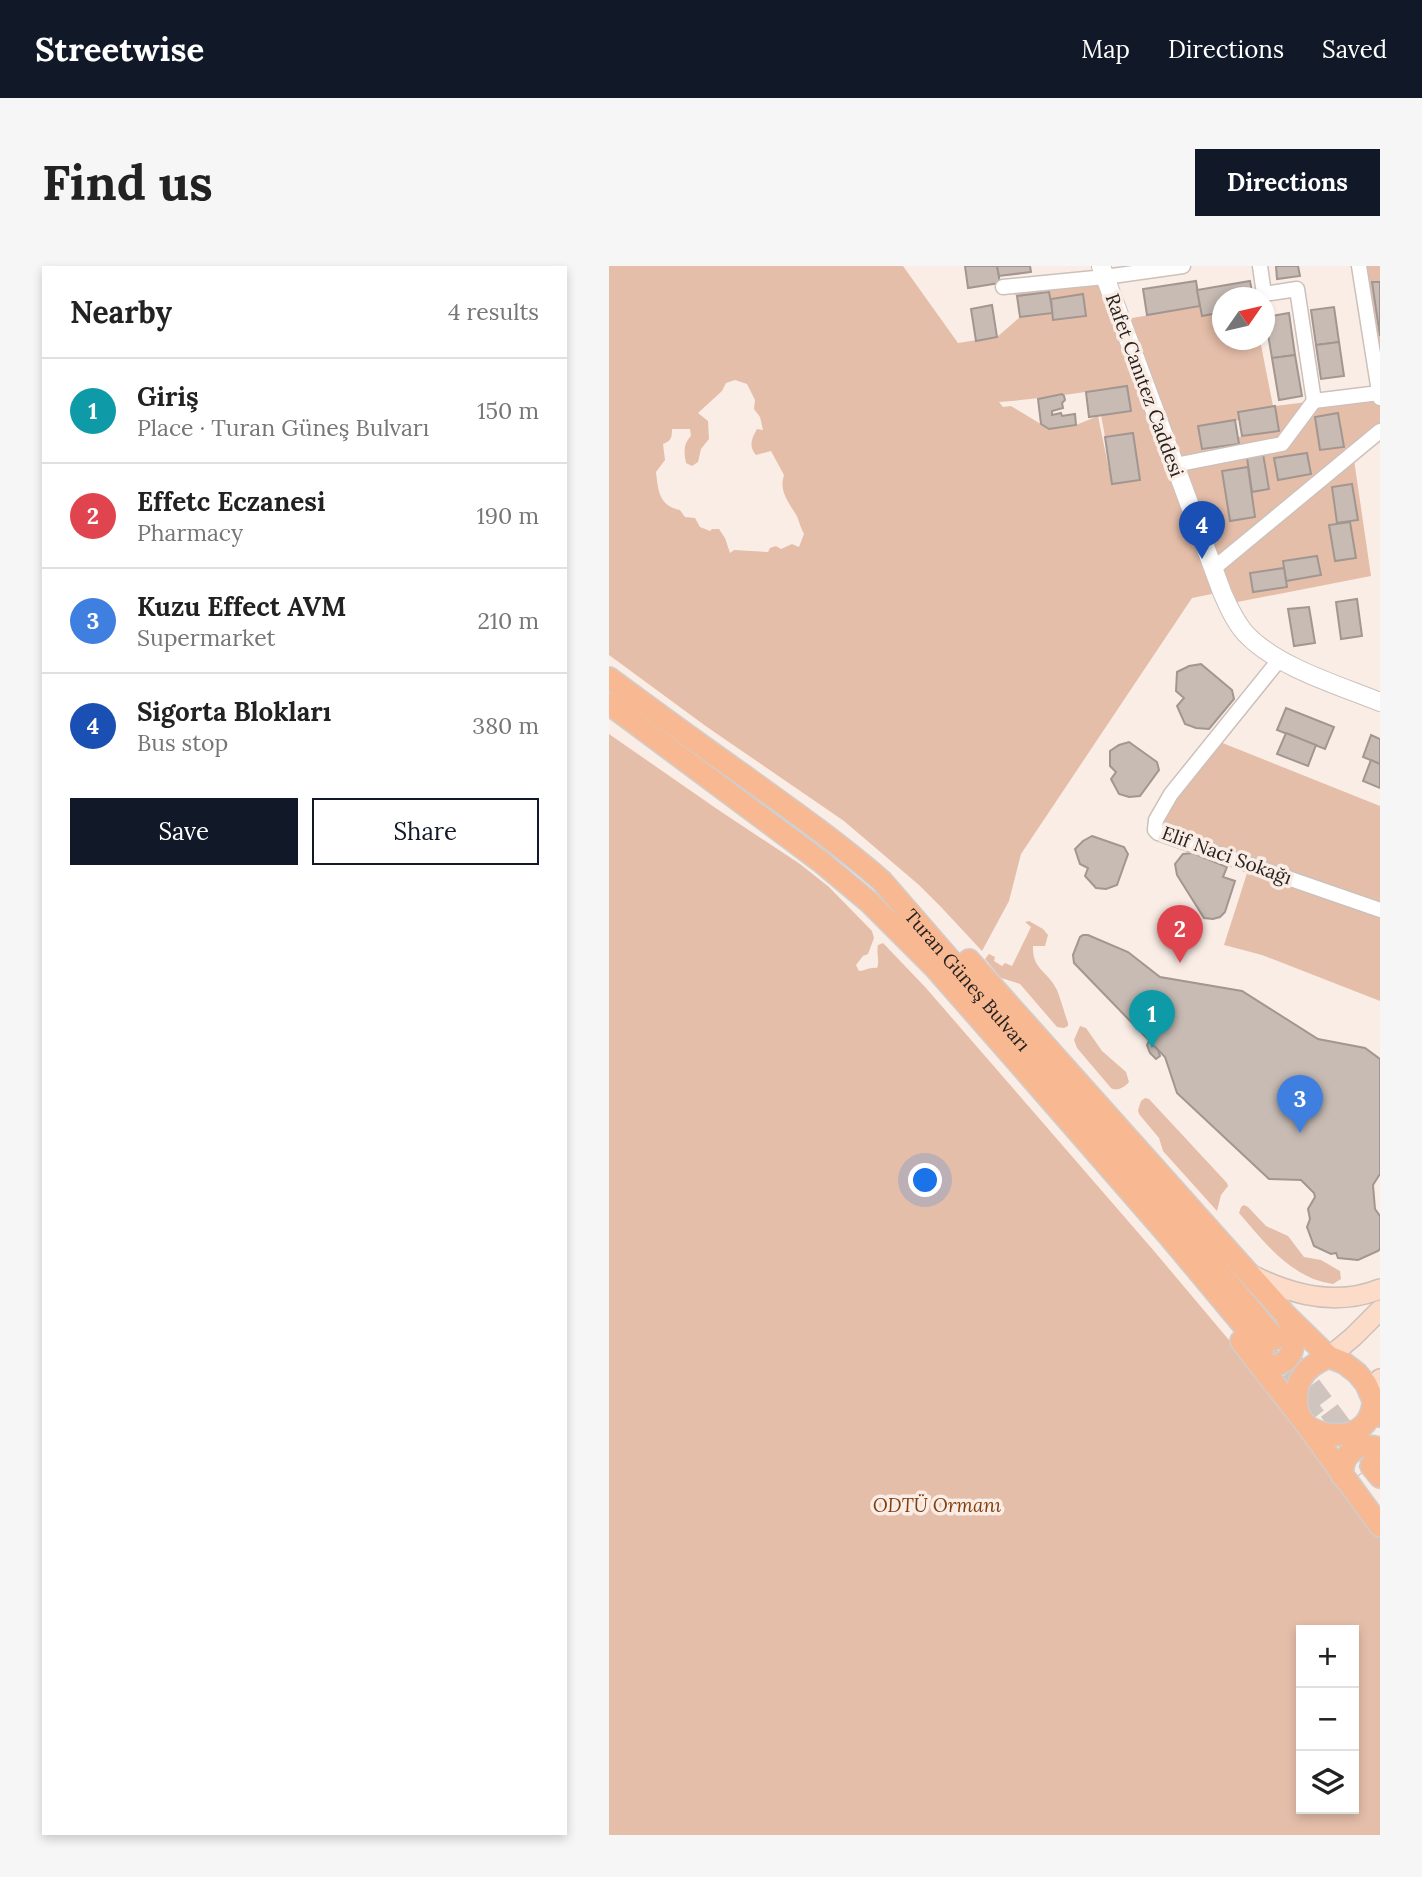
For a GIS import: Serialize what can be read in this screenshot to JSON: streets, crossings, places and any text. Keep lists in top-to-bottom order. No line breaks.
{"streets":{"main road":["Turan Güneş Bulvarı"],"street":["Rafet Canıtez Caddesi","Elif Naci Sokağı"]},"crossings":[["Rafet Canıtez Caddesi","Elif Naci Sokağı"]],"parks":["ODTÜ Ormanı"],"north":"top right","page":{"header":"Streetwise","nav":["Map","Directions","Saved"],"buttons":["Directions",["Save","Share"]],"title":"Find us","heading":["Nearby","4 results"],"list":[{"mark":"1","name":"Giriş","note":"Place · Turan Güneş Bulvarı","value":"150 m"},{"mark":"2","name":"Effetc Eczanesi","note":"Pharmacy","value":"190 m"},{"mark":"3","name":"Kuzu Effect AVM","note":"Supermarket","value":"210 m"},{"mark":"4","name":"Sigorta Blokları","note":"Bus stop","value":"380 m"}],"pins":["4","2","1","3"],"map_buttons":["+","−"]}}
